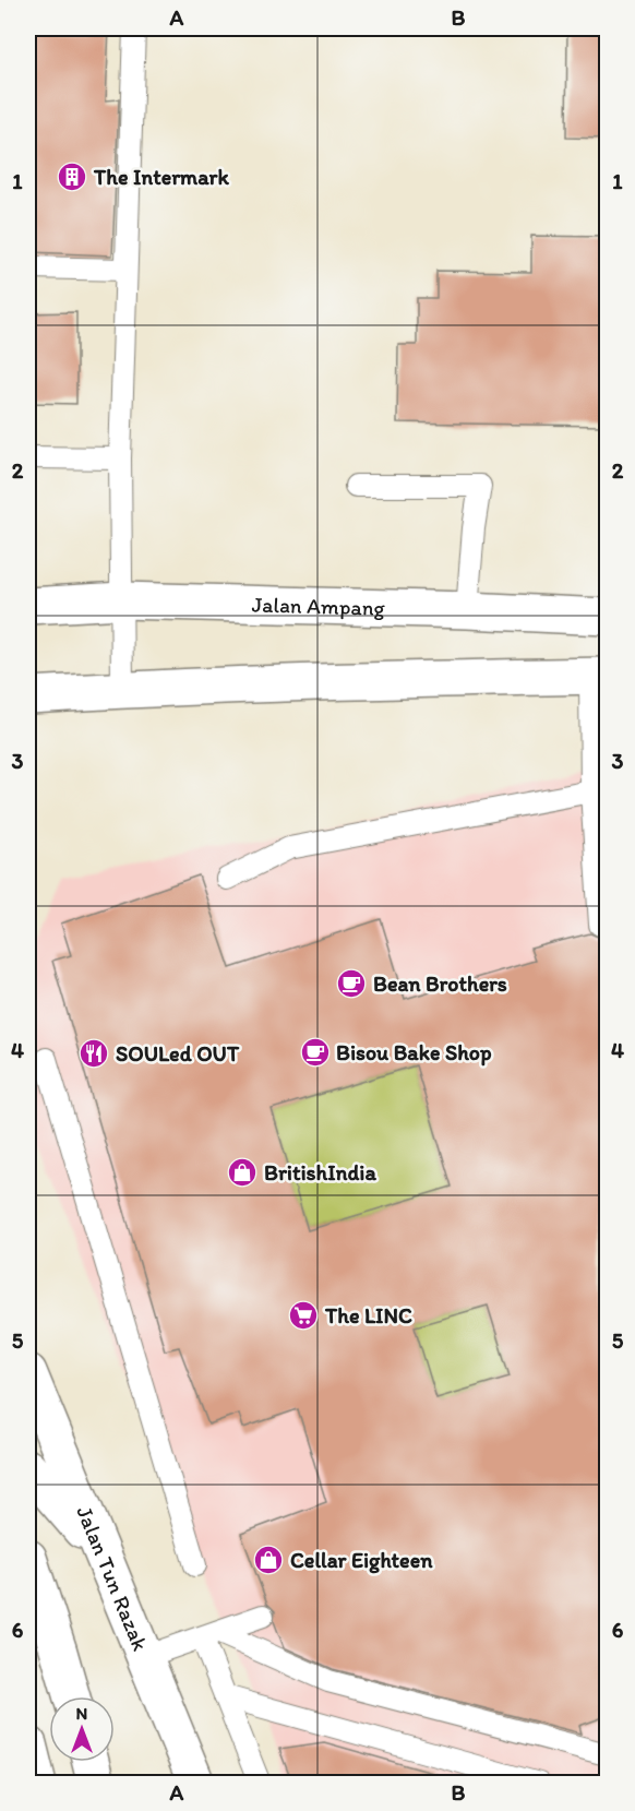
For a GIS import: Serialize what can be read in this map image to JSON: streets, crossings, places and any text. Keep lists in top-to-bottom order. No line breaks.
{"streets":{"main road":["Jalan Ampang","Jalan Tun Razak"]},"places":{"building":["The Intermark"],"cafe":["Bean Brothers","Bisou Bake Shop"],"restaurant":["SOULed OUT"],"shop":["BritishIndia","Cellar Eighteen"],"supermarket":["The LINC"]},"north":"top","grid":{"columns":["A","B"],"rows":["1","2","3","4","5","6"]}}
